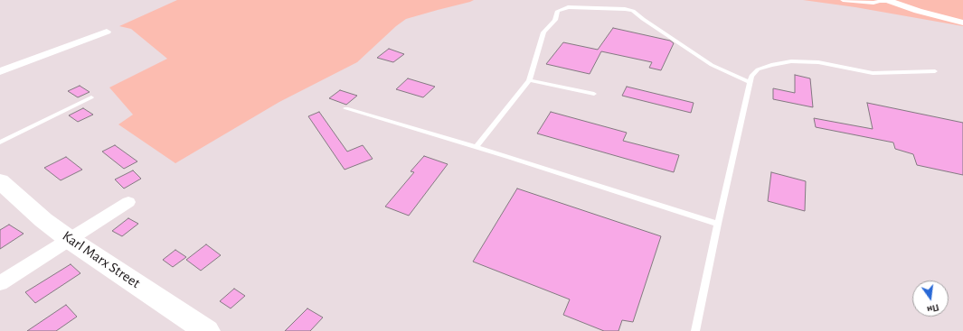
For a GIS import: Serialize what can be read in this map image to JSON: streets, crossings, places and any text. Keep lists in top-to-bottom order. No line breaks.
{"streets":{"street":["Karl Marx Street"]},"north":"bottom"}
